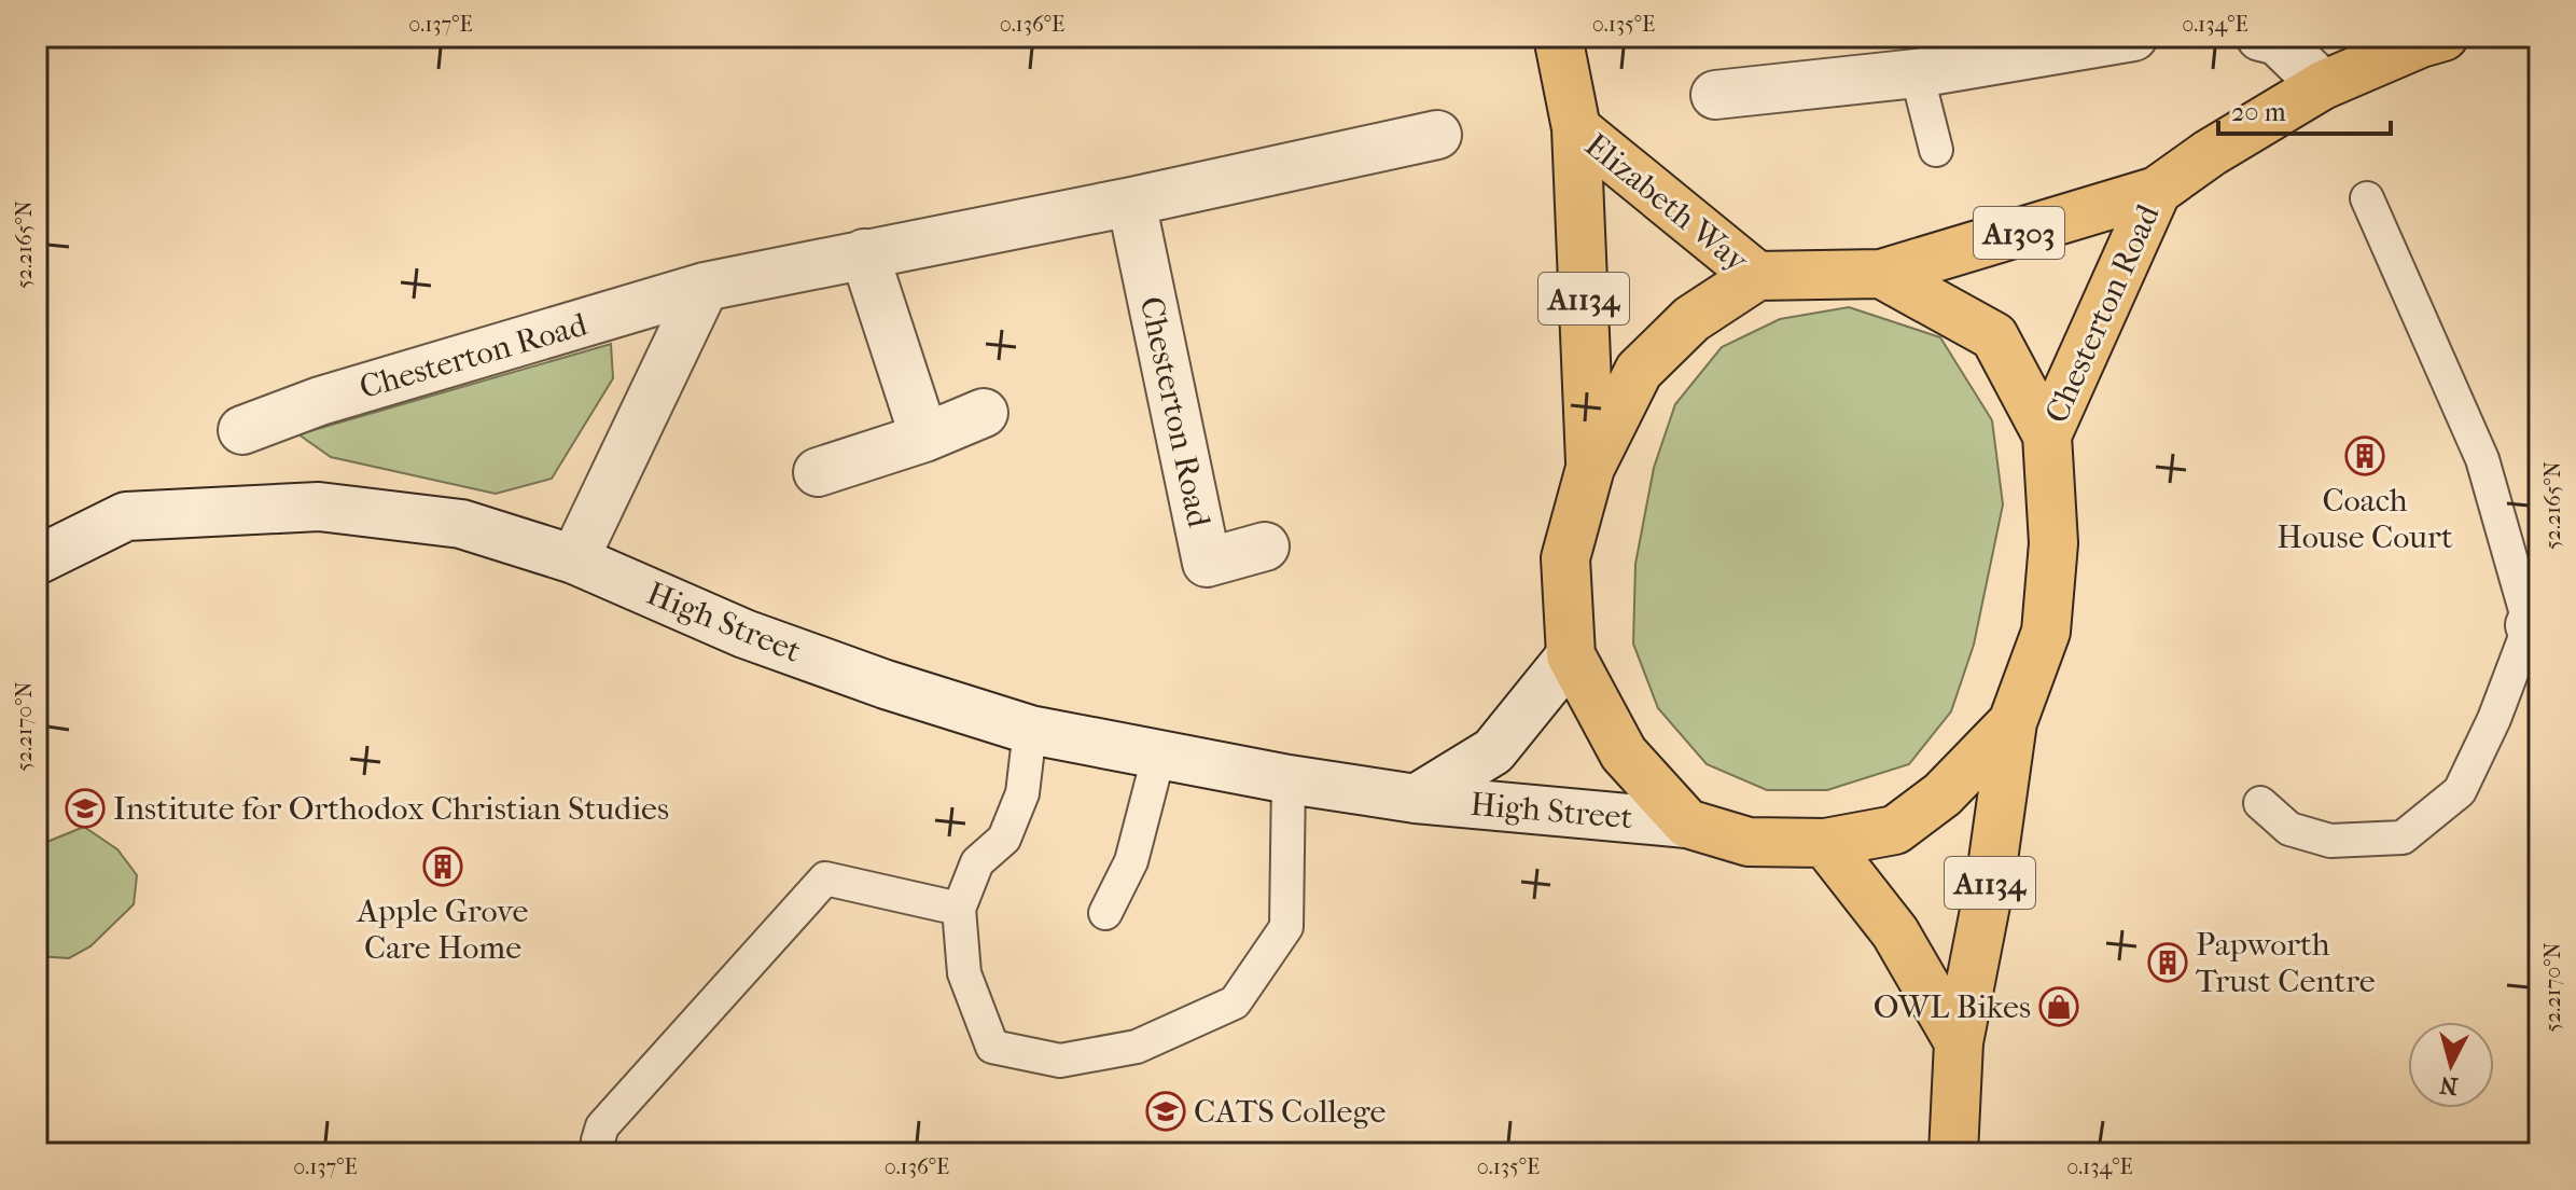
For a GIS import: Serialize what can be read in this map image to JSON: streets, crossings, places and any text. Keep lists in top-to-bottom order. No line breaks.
{"streets":{"main road":["Elizabeth Way","A1303","A1134","Chesterton Road"],"street":["High Street"]},"places":{"building":["Coach House Court","Apple Grove Care Home","Papworth Trust Centre"],"school or university":["Institute for Orthodox Christian Studies","CATS College"],"shop":["OWL Bikes"]},"scale_bar":"20 m","north":"bottom","coordinates":["0.137°E","0.136°E","0.135°E","0.134°E","52.2165°N","52.2170°N"]}
